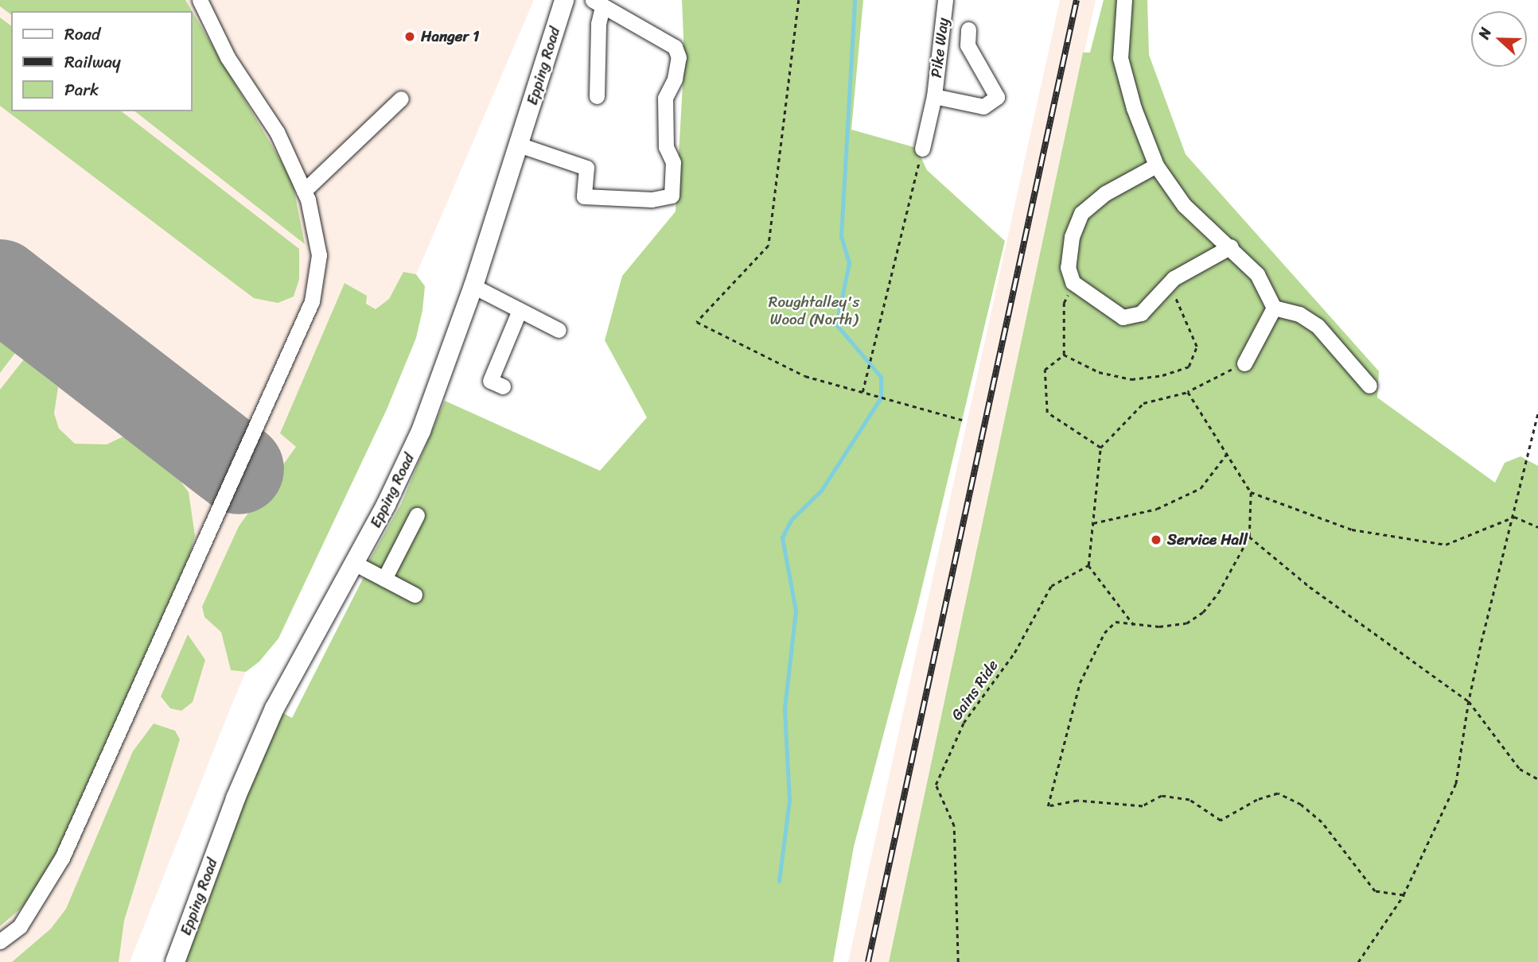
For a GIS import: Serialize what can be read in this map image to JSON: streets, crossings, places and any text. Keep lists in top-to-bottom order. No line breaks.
{"streets":{"main road":["Epping Road"],"street":["Pike Way"],"path":["Gains Ride"]},"parks":["Roughtalley's Wood (North)"],"places":["Hanger 1","Service Hall"],"legend":["Road","Railway","Park"],"north":"left"}
